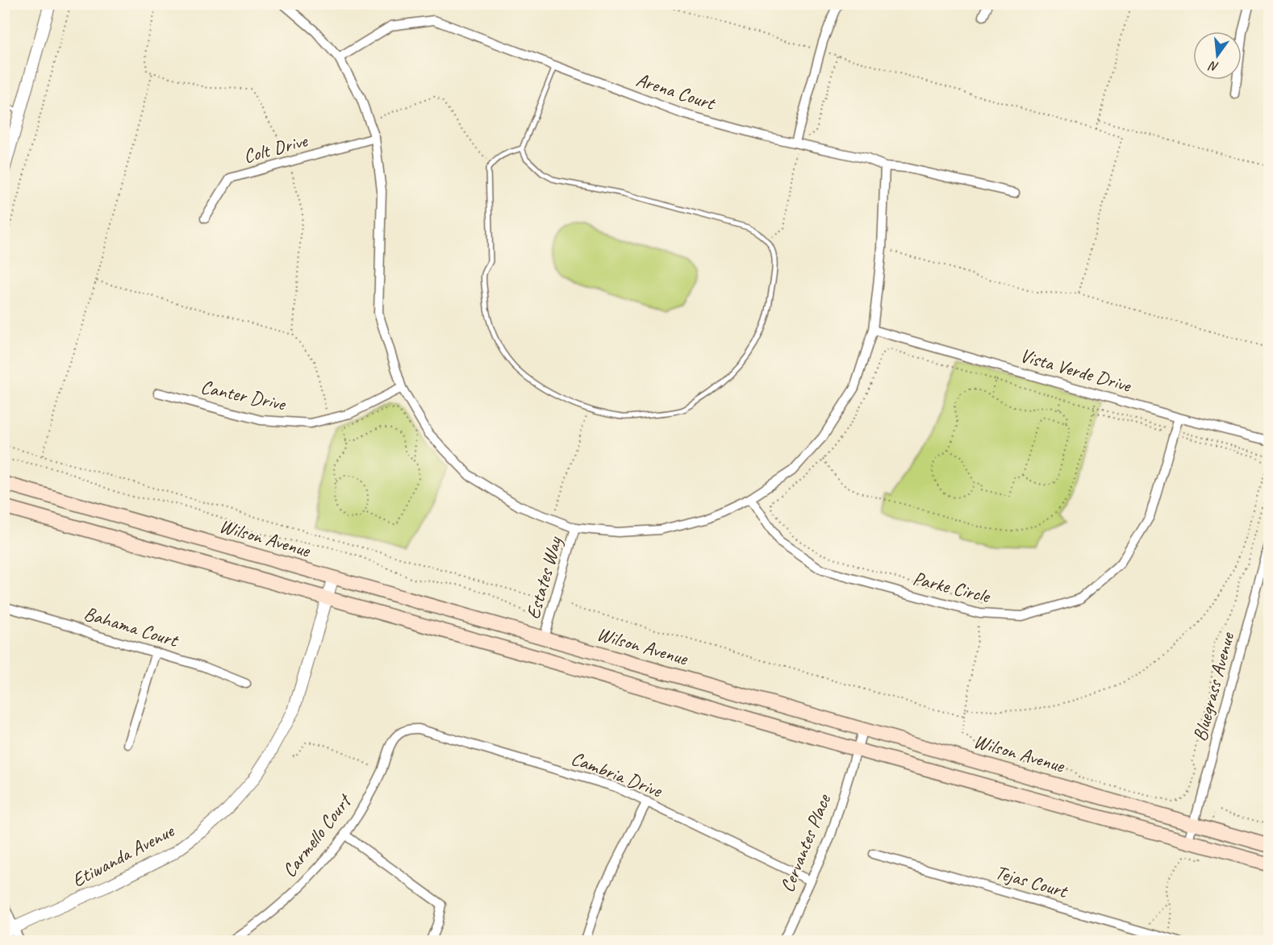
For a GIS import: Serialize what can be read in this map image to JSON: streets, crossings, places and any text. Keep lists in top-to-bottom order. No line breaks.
{"streets":{"main road":["Wilson Avenue"],"street":["Arena Court","Colt Drive","Vista Verde Drive","Canter Drive","Estates Way","Parke Circle","Bahama Court","Bluegrass Avenue","Cambria Drive","Carmello Court","Cervantes Place","Etiwanda Avenue","Tejas Court"]},"crossings":[["Vista Verde Drive","Parke Circle"],["Wilson Avenue","Estates Way"],["Wilson Avenue","Bluegrass Avenue"],["Wilson Avenue","Cervantes Place"],["Wilson Avenue","Etiwanda Avenue"],["Cambria Drive","Carmello Court"],["Cambria Drive","Cervantes Place"]],"north":"bottom"}
